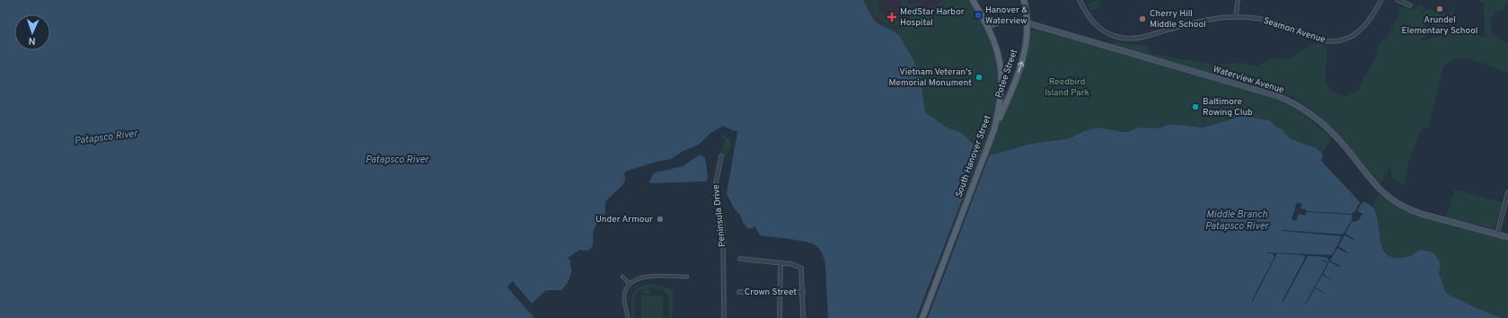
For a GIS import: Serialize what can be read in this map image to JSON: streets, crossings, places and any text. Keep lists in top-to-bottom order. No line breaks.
{"streets":{"main road":["Potee Street","Waterview Avenue","South Hanover Street"],"street":["Seamon Avenue","Peninsula Drive","Crown Street"]},"crossings":[["Potee Street","Waterview Avenue"],["Potee Street","South Hanover Street"],["Waterview Avenue","South Hanover Street"]],"one_way":["Potee Street"],"water":["Patapsco River","Middle Branch Patapsco River"],"parks":["Reedbird Island Park"],"places":{"other":["Arundel Elementary School","Cherry Hill Middle School","Vietnam Veteran's Memorial Monument","Baltimore Rowing Club","Under Armour"],"transit":["Hanover & Waterview"],"health":["MedStar Harbor Hospital"]},"north":"bottom"}
